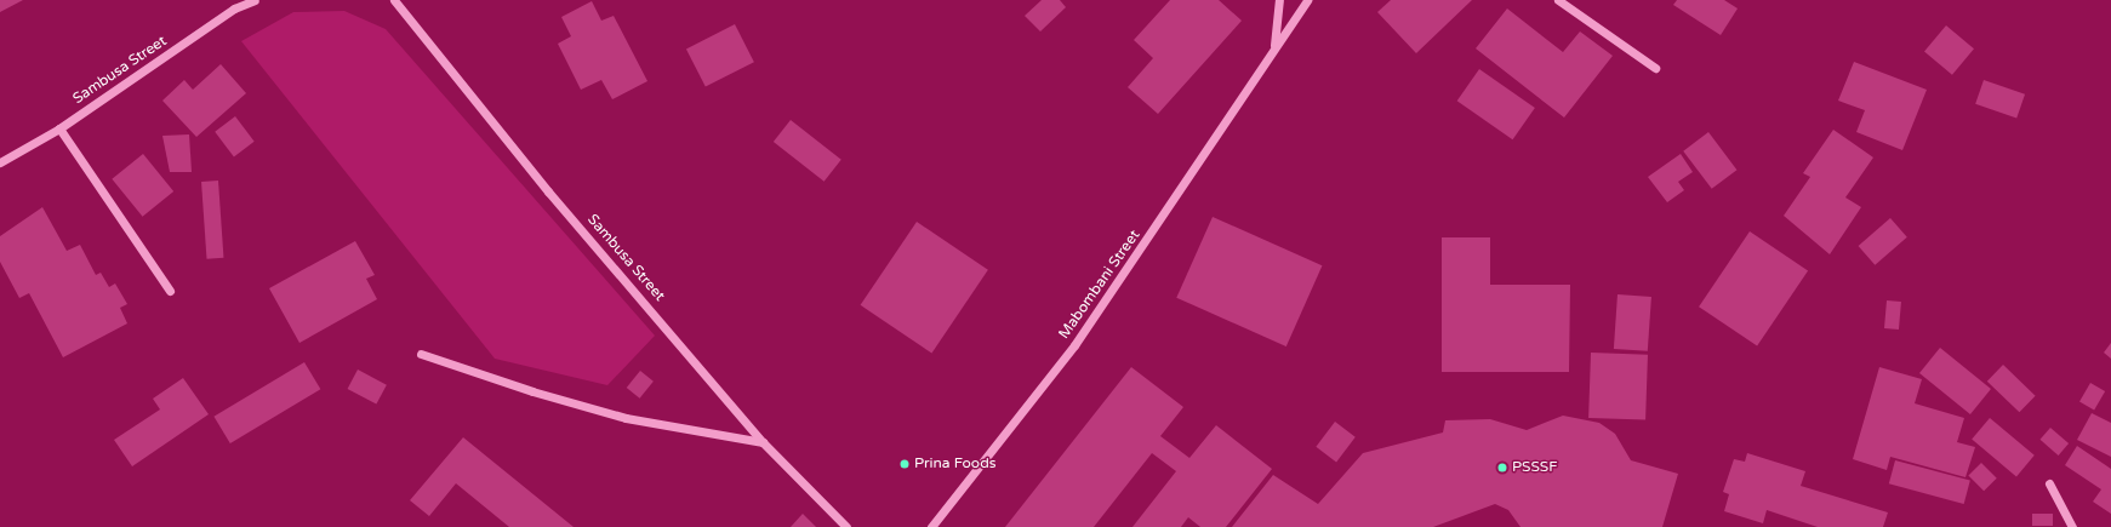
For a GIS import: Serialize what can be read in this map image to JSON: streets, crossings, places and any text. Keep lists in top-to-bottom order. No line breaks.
{"streets":{"street":["Sambusa Street","Mabombani Street"]},"places":["Prina Foods","PSSSF"]}
